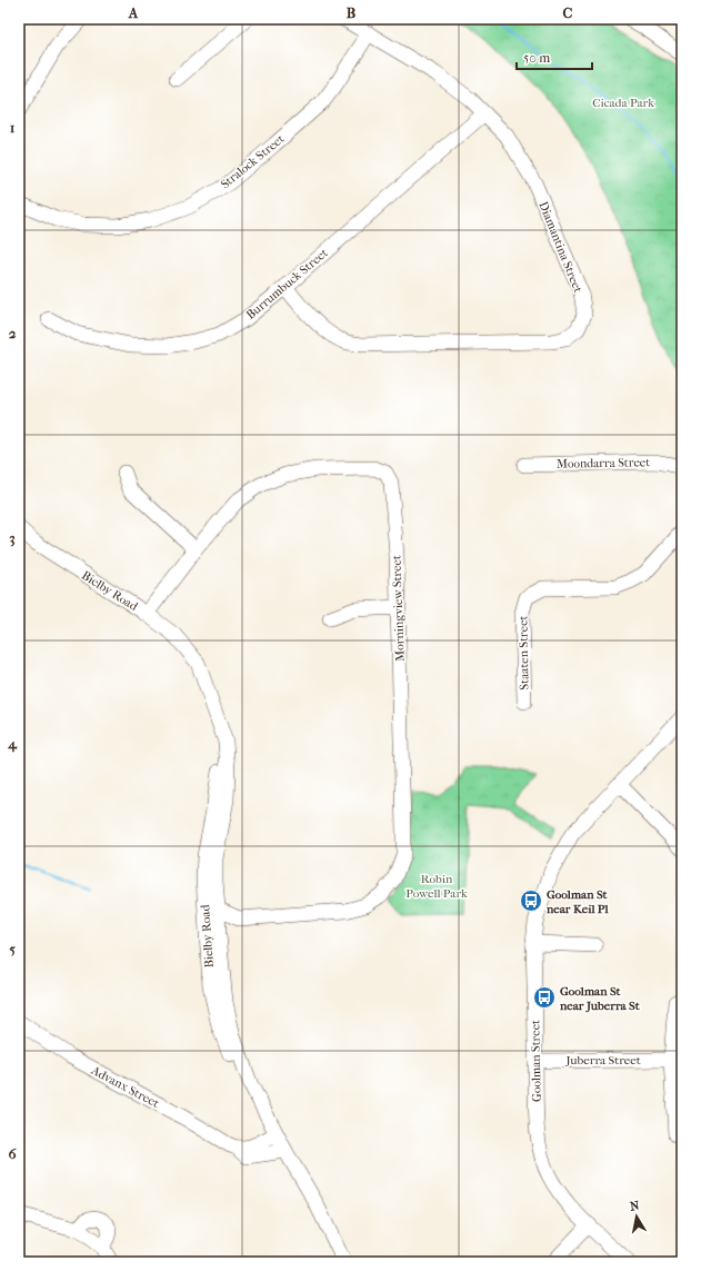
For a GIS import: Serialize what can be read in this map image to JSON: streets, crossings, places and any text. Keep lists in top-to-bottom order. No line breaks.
{"streets":{"street":["Stralock Street","Diamantina Street","Burrumbuck Street","Moondarra Street","Bielby Road","Morningview Street","Staaten Street","Juberra Street","Goolman Street","Advanx Street"]},"crossings":[["Stralock Street","Diamantina Street"],["Diamantina Street","Burrumbuck Street"],["Bielby Road","Morningview Street"],["Bielby Road","Advanx Street"],["Juberra Street","Goolman Street"]],"parks":["Cicada Park","Robin Powell Park"],"places":{"bus stop":["Goolman St near Keil Pl","Goolman St near Juberra St"]},"scale_bar":"50 m","north":"top","grid":{"columns":["A","B","C"],"rows":["1","2","3","4","5","6"]}}
